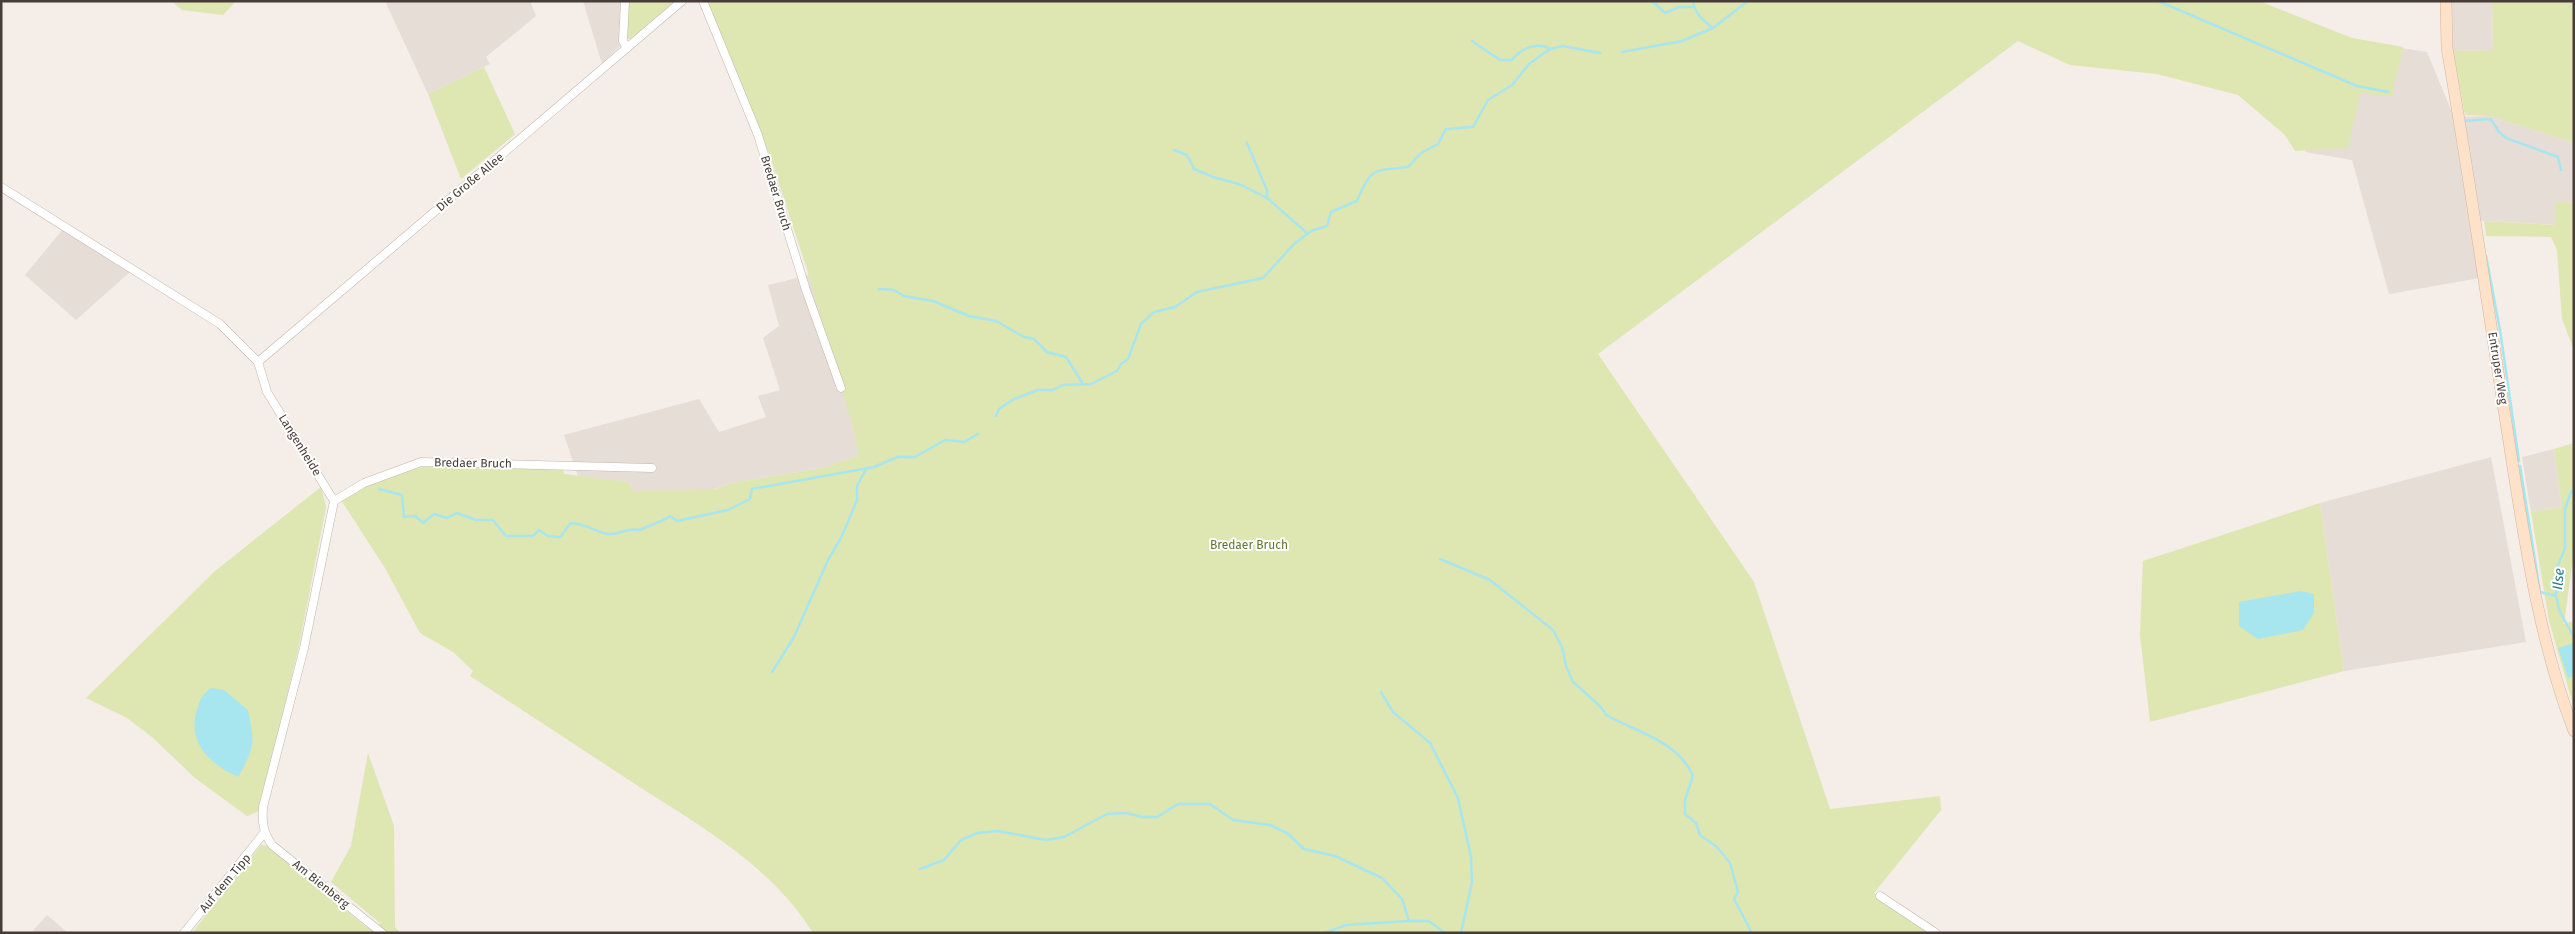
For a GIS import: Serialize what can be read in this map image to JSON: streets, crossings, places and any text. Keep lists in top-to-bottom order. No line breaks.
{"streets":{"main road":["Entruper Weg"],"street":["Die Große Allee","Bredaer Bruch","Langenheide","Auf dem Tipp","Am Bienberg"]},"crossings":[["Die Große Allee","Langenheide"],["Bredaer Bruch","Langenheide"],["Auf dem Tipp","Am Bienberg"]],"water":["Ilse"],"parks":["Bredaer Bruch"]}
